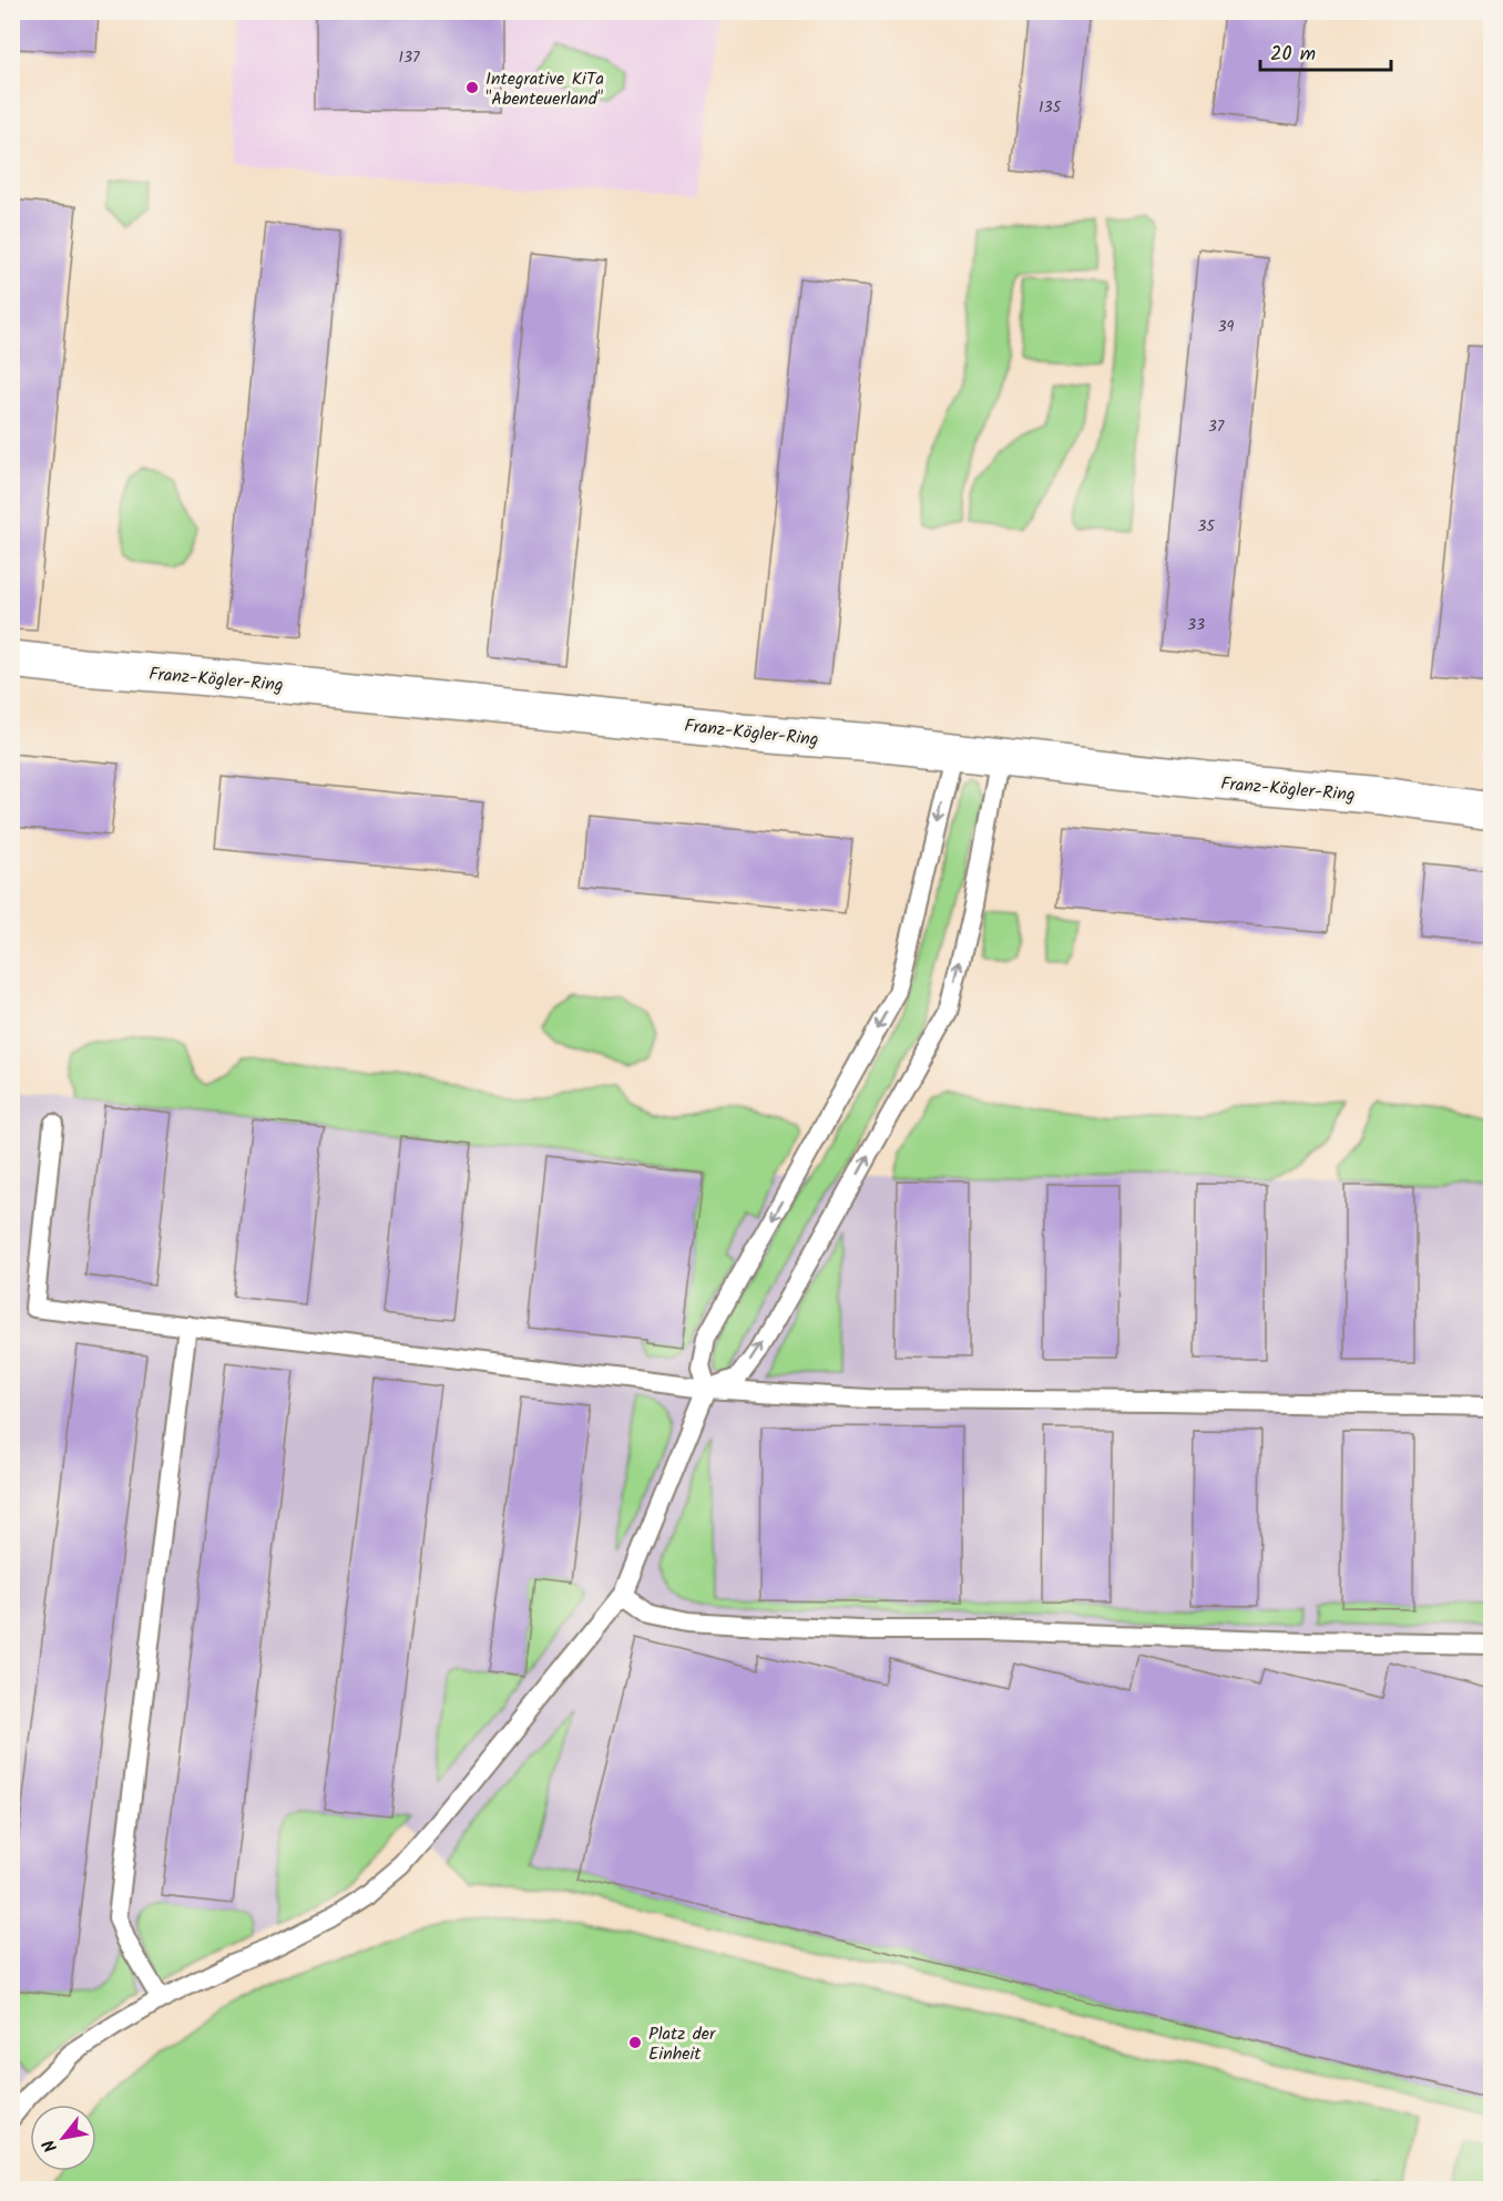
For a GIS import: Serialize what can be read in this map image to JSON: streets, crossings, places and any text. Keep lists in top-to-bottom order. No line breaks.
{"streets":{"street":["Franz-Kögler-Ring"]},"places":["Integrative KiTa \"Abenteuerland\"","Platz der Einheit"],"house_numbers":["137","135","39","37","35","33"],"scale_bar":"20 m","north":"bottom left"}
